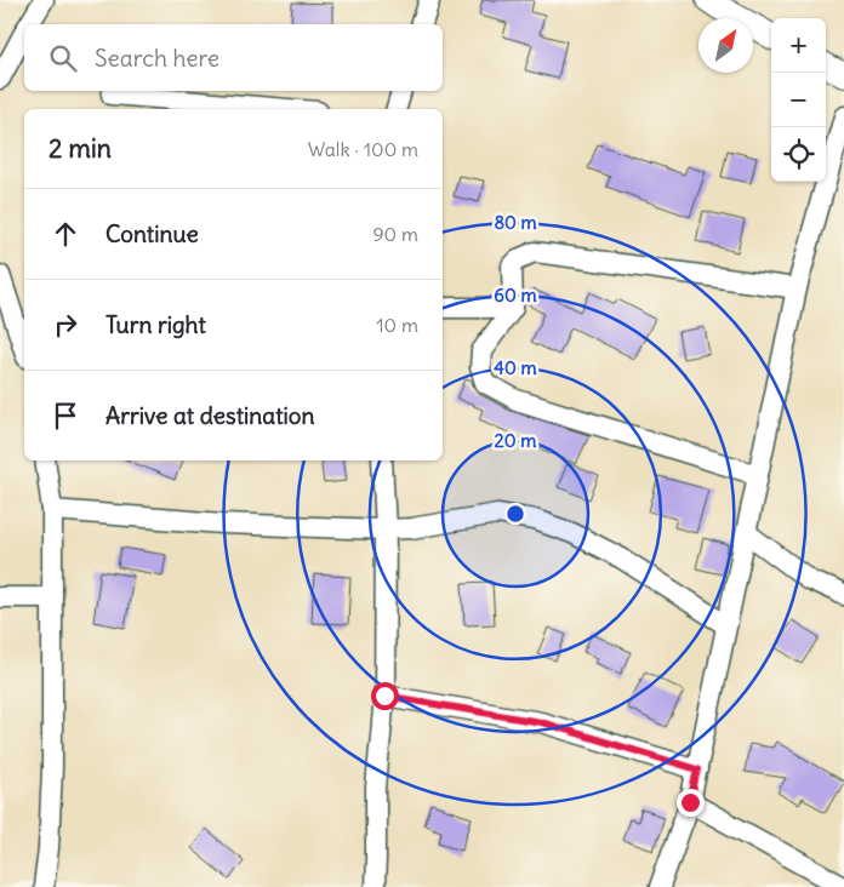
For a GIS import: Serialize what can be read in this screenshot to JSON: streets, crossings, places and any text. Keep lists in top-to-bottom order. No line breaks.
{"north":"top right","page":{"map_buttons":["+","−"],"search":"Search here","heading":["2 min","Walk · 100 m"],"list":[["Continue","90 m"],["Turn right","10 m"],"Arrive at destination"]},"rings":["80 m","60 m","40 m","20 m"]}
